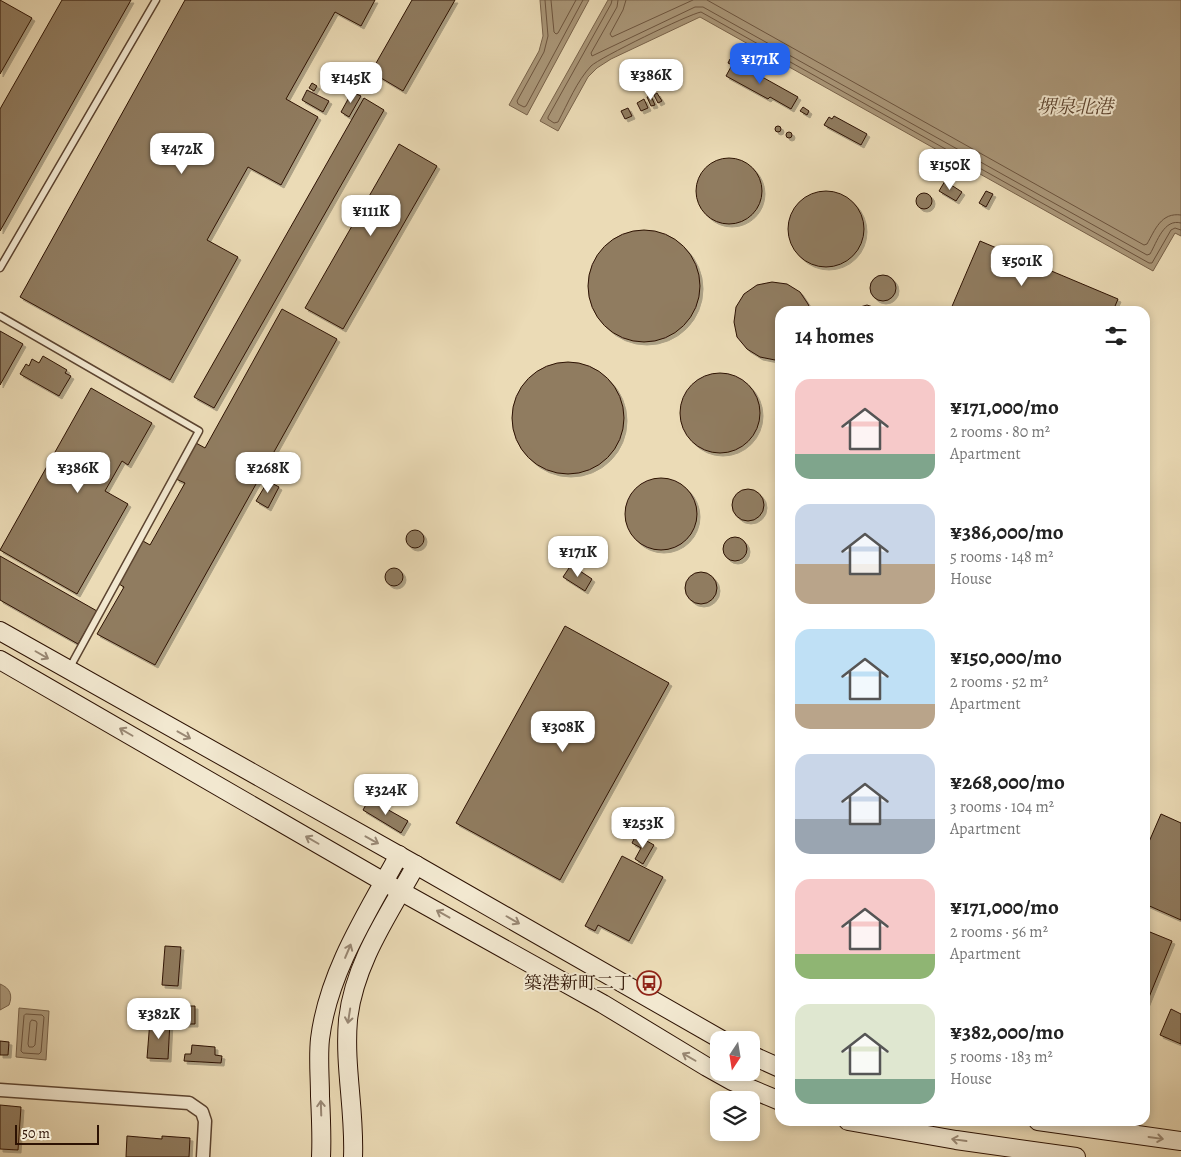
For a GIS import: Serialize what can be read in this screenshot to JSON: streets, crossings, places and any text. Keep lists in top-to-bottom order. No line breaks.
{"water":["堺泉北港"],"places":{"bus stop":["築港新町二丁"]},"scale_bar":"50 m","north":"bottom","page":{"price":["¥171K","¥386K","¥145K","¥472K","¥150K","¥111K","¥501K","¥386K","¥268K","¥171K","¥308K","¥324K","¥253K","¥382K"],"heading":"14 homes","list":[{"name":"¥171,000/mo","note":"2 rooms · 80 m² · Apartment"},{"name":"¥386,000/mo","note":"5 rooms · 148 m² · House"},{"name":"¥150,000/mo","note":"2 rooms · 52 m² · Apartment"},{"name":"¥268,000/mo","note":"3 rooms · 104 m² · Apartment"},{"name":"¥171,000/mo","note":"2 rooms · 56 m² · Apartment"},{"name":"¥382,000/mo","note":"5 rooms · 183 m² · House"}],"scale":"50 m"}}
